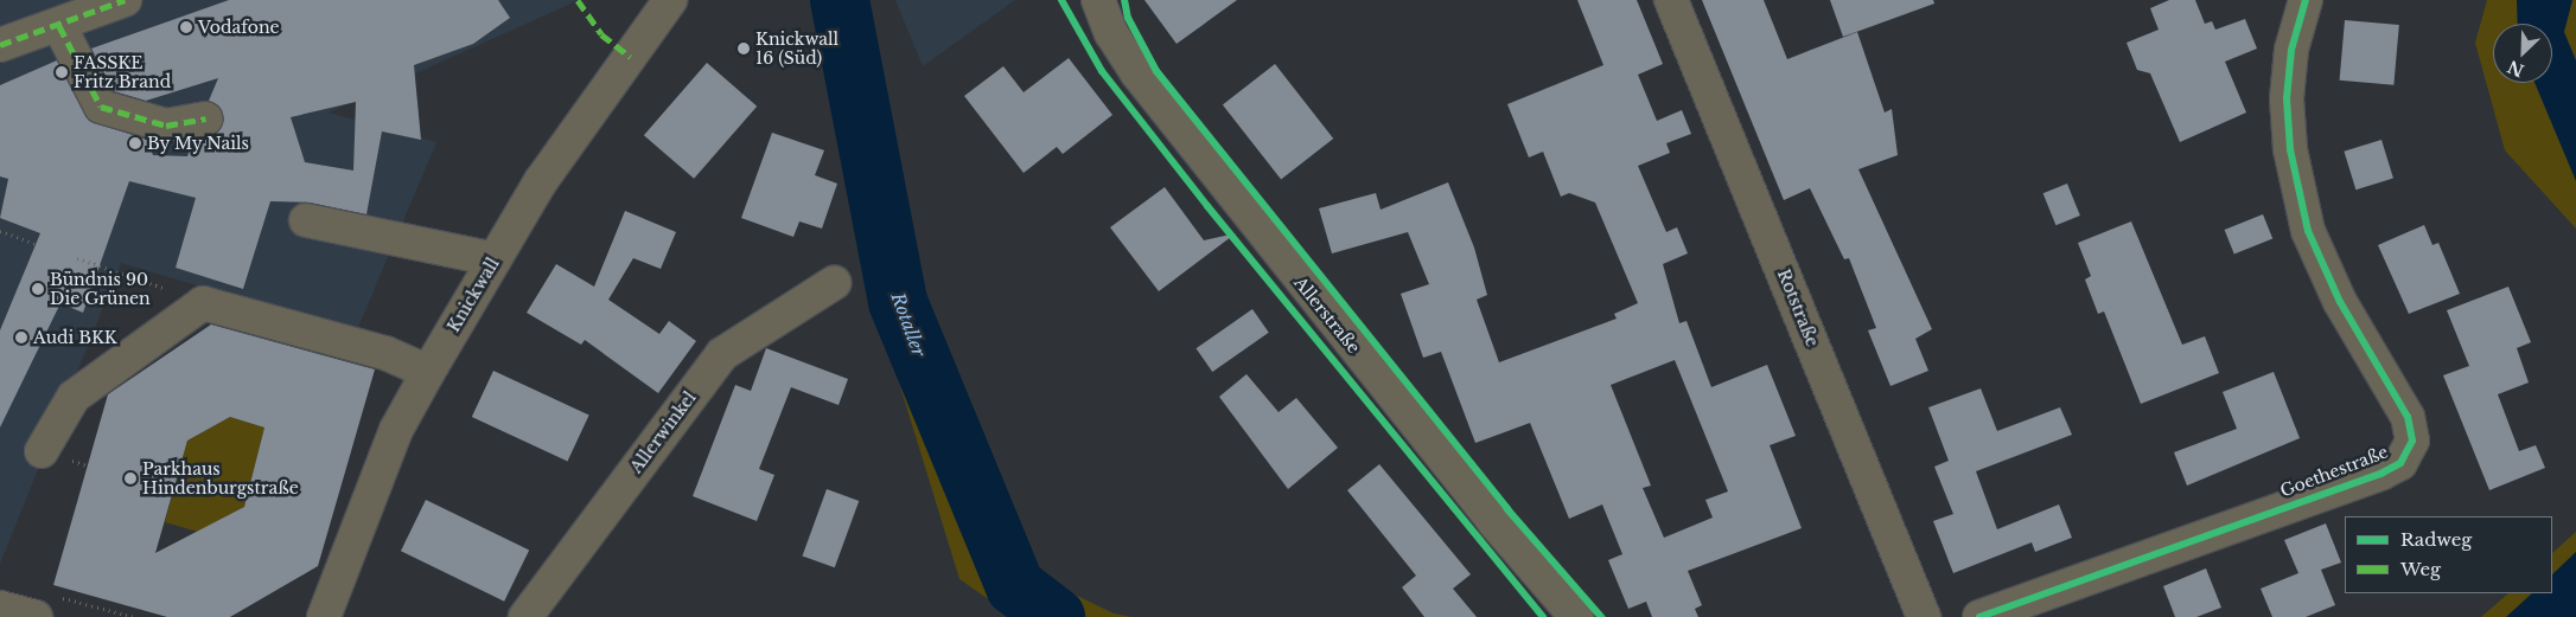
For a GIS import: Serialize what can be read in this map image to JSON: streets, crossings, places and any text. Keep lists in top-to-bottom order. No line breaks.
{"streets":{"street":["Knickwall","Rotstraße","Allerstraße","Allerwinkel","Goethestraße"]},"water":["Rotaller"],"places":["Vodafone","Knickwall 16 (Süd)","FASSKE Fritz Brand","By My Nails","Bündnis 90 Die Grünen","Audi BKK","Parkhaus Hindenburgstraße"],"legend":["Radweg","Weg"],"north":"bottom left"}
